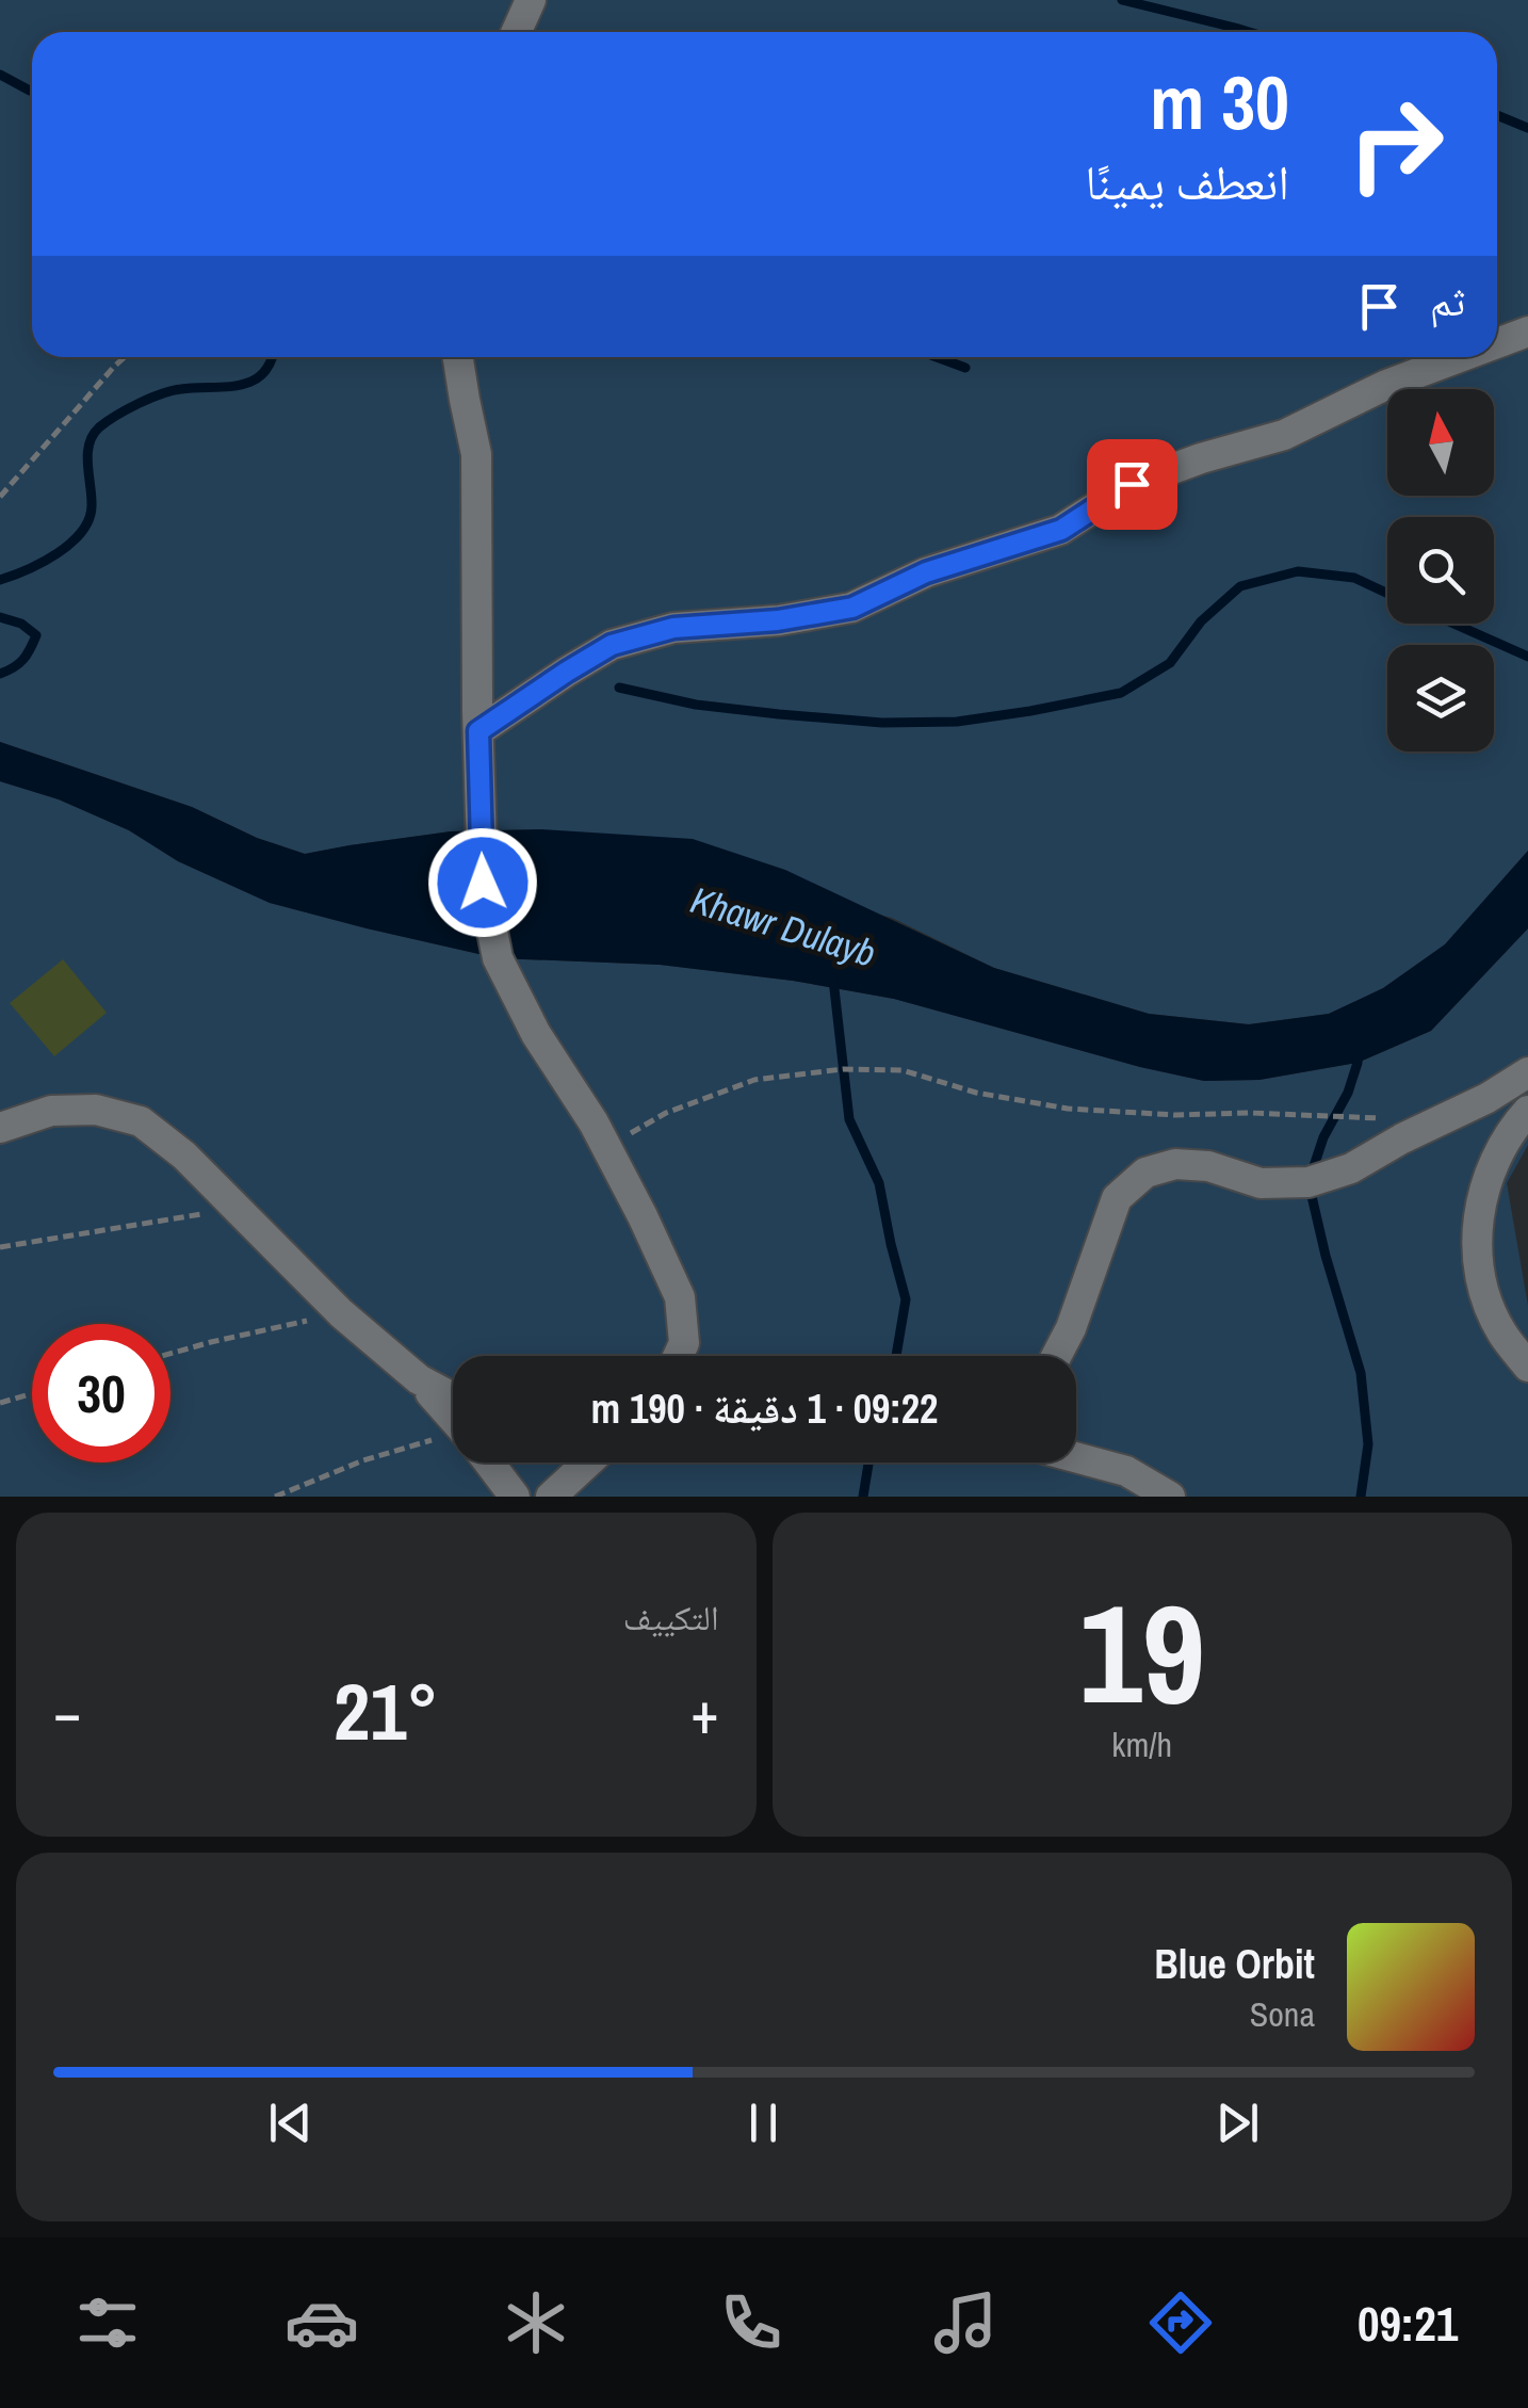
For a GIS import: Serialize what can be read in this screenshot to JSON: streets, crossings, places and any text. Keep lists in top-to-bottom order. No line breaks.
{"water":["Khawr Dulayb"],"north":"top","page":{"turn":["30 m","انعطف يمينًا"],"then":"ثم","limit":"30","trip":"09:22 · 1 دقيقة · 190 m","tile":[["19","km/h"],"التكييف"],"heat":["−","21°","+"],"song":["Blue Orbit","Sona"],"tabs":"09:21"}}
